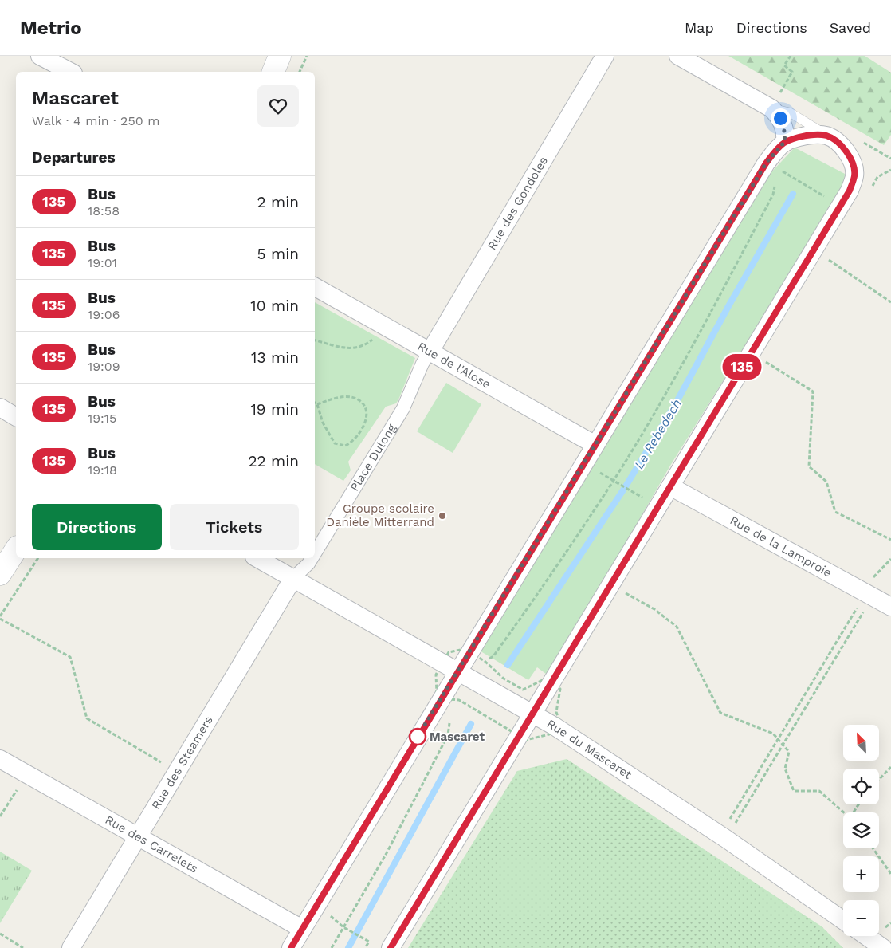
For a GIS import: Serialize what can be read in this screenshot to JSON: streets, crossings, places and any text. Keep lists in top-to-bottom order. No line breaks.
{"streets":{"street":["Rue des Gondoles","Rue de l'Alose","Place Dulong","Rue de la Lamproie","Rue du Mascaret","Rue des Steamers","Rue des Carrelets"]},"crossings":[["Rue des Gondoles","Rue de l'Alose"],["Rue des Gondoles","Place Dulong"],["Rue de l'Alose","Place Dulong"],["Place Dulong","Rue du Mascaret"],["Place Dulong","Rue des Steamers"],["Rue du Mascaret","Rue des Steamers"],["Rue des Steamers","Rue des Carrelets"]],"water":["Le Rebedech"],"places":["Groupe scolaire Danièle Mitterrand","Mascaret"],"lines":["bus line 135"],"north":"top left","page":{"header":"Metrio","nav":["Map","Directions","Saved"],"on_map":"135","heading":[["Mascaret","Walk · 4 min · 250 m"],"Departures"],"list":[{"mark":"135","name":"Bus","note":"18:58","value":"2 min"},{"mark":"135","name":"Bus","note":"19:01","value":"5 min"},{"mark":"135","name":"Bus","note":"19:06","value":"10 min"},{"mark":"135","name":"Bus","note":"19:09","value":"13 min"},{"mark":"135","name":"Bus","note":"19:15","value":"19 min"},{"mark":"135","name":"Bus","note":"19:18","value":"22 min"}],"buttons":["Directions","Tickets"],"map_buttons":["+","−"]}}
